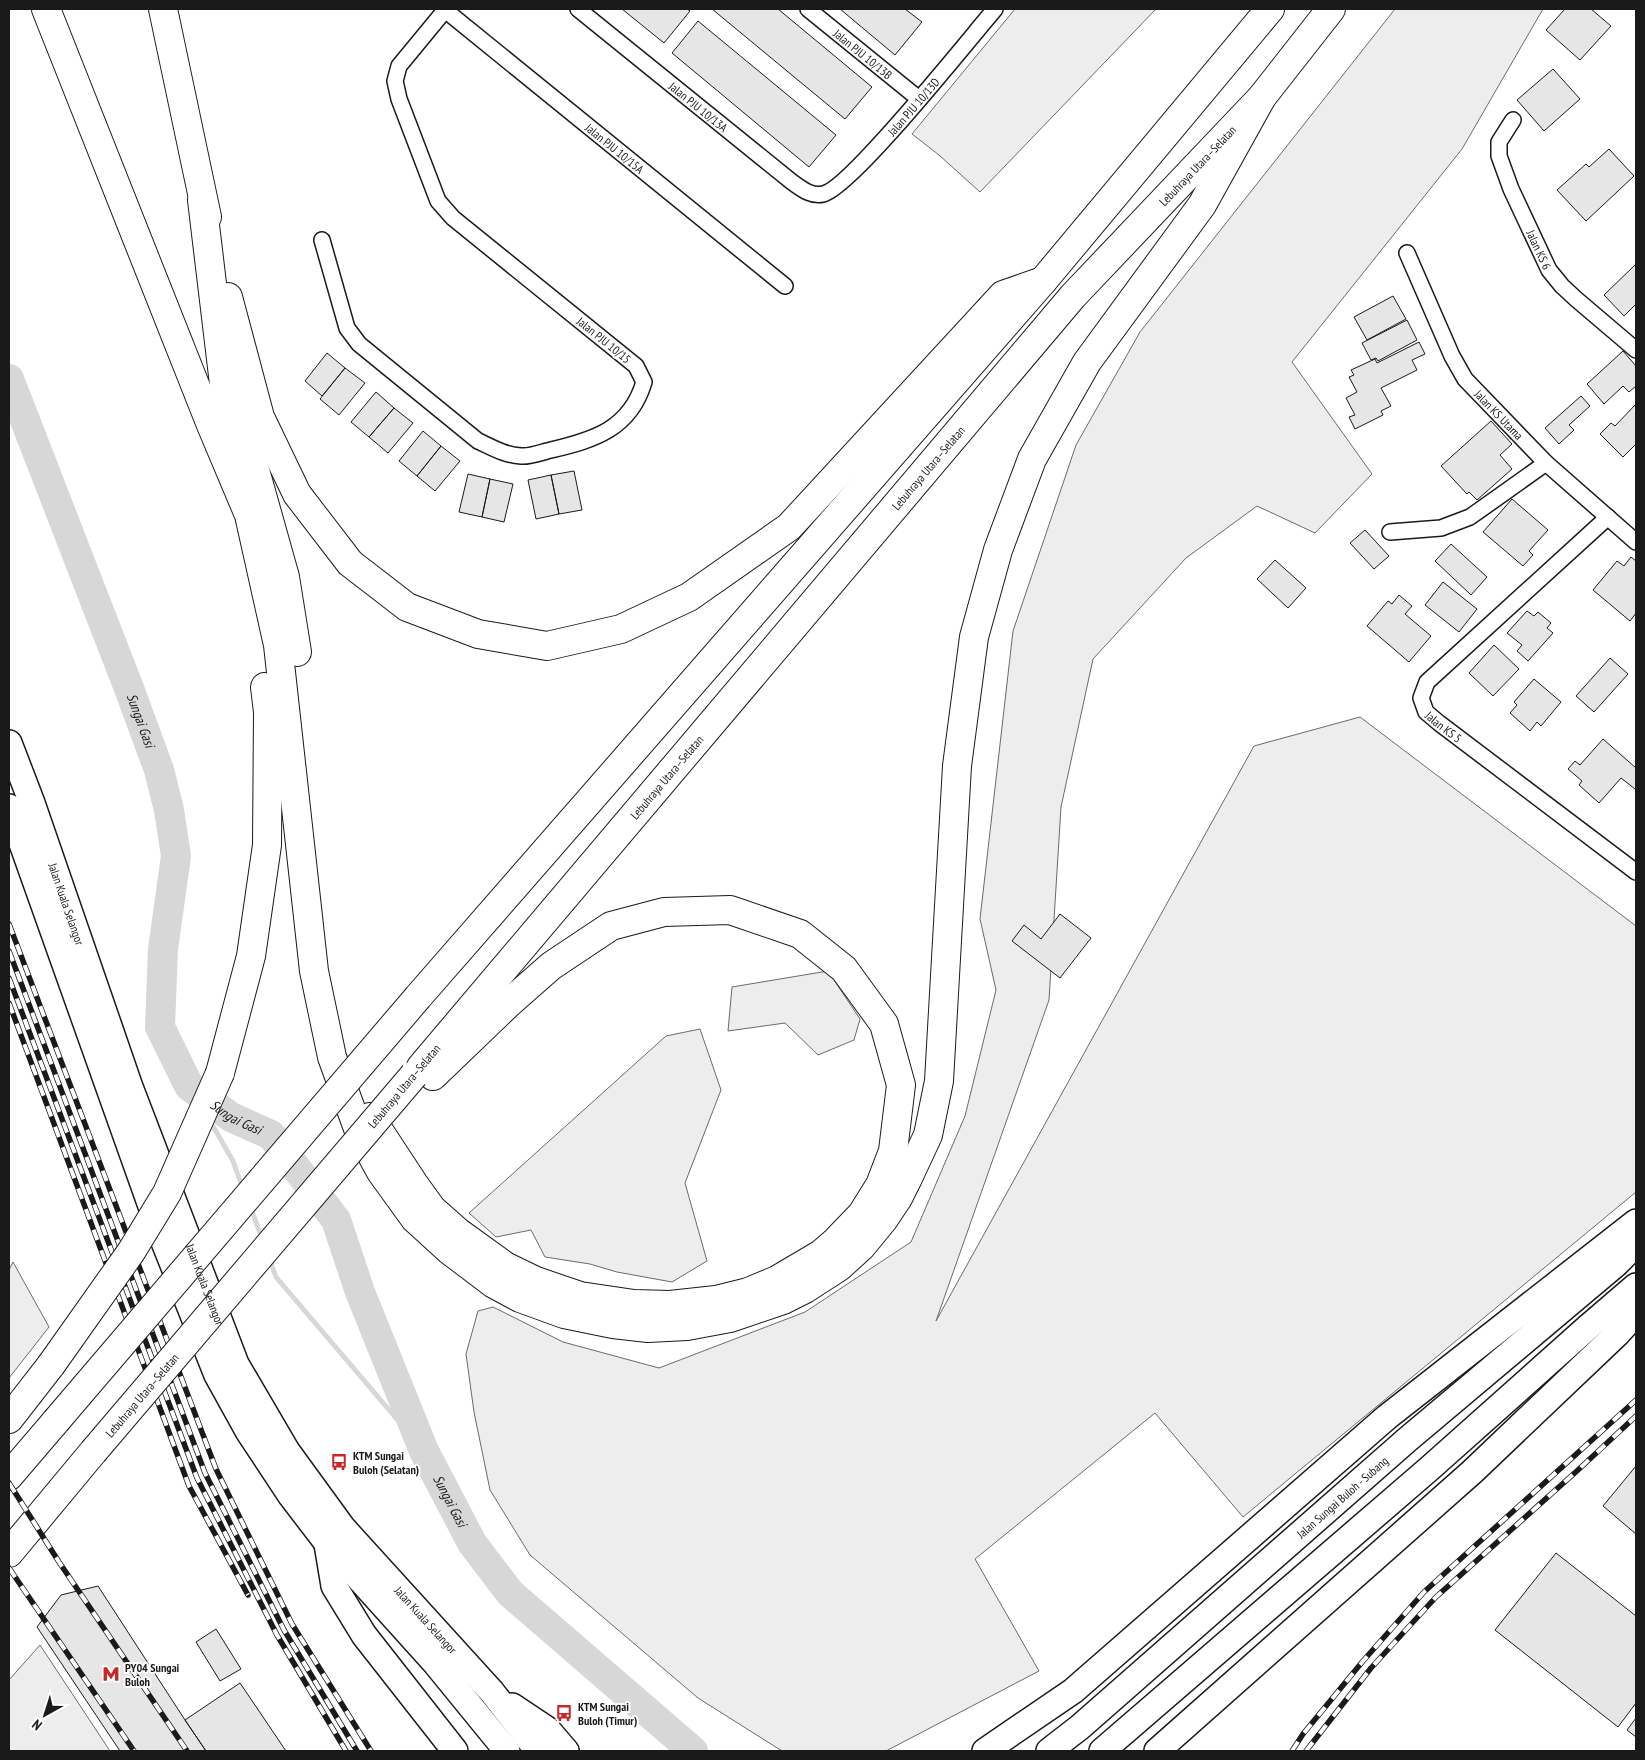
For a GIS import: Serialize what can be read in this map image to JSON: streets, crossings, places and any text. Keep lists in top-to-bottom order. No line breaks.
{"streets":{"highway":["Lebuhraya Utara–Selatan","Jalan Kuala Selangor","Jalan Sungai Buloh - Subang"],"street":["Jalan PJU 10/13B","Jalan PJU 10/13A","Jalan PJU 10/13D","Jalan PJU 10/15A","Jalan KS 6","Jalan PJU 10/15","Jalan KS Utama","Jalan KS 5"]},"crossings":[["Jalan PJU 10/13B","Jalan PJU 10/13D"],["Jalan PJU 10/13A","Jalan PJU 10/13D"],["Jalan PJU 10/15A","Jalan PJU 10/15"],["Jalan KS Utama","Jalan KS 5"]],"water":["Sungai Gasi"],"places":{"bus stop":["KTM Sungai Buloh (Selatan)","KTM Sungai Buloh (Timur)"],"metro station":["PY04 Sungai Buloh"]},"north":"bottom left"}
